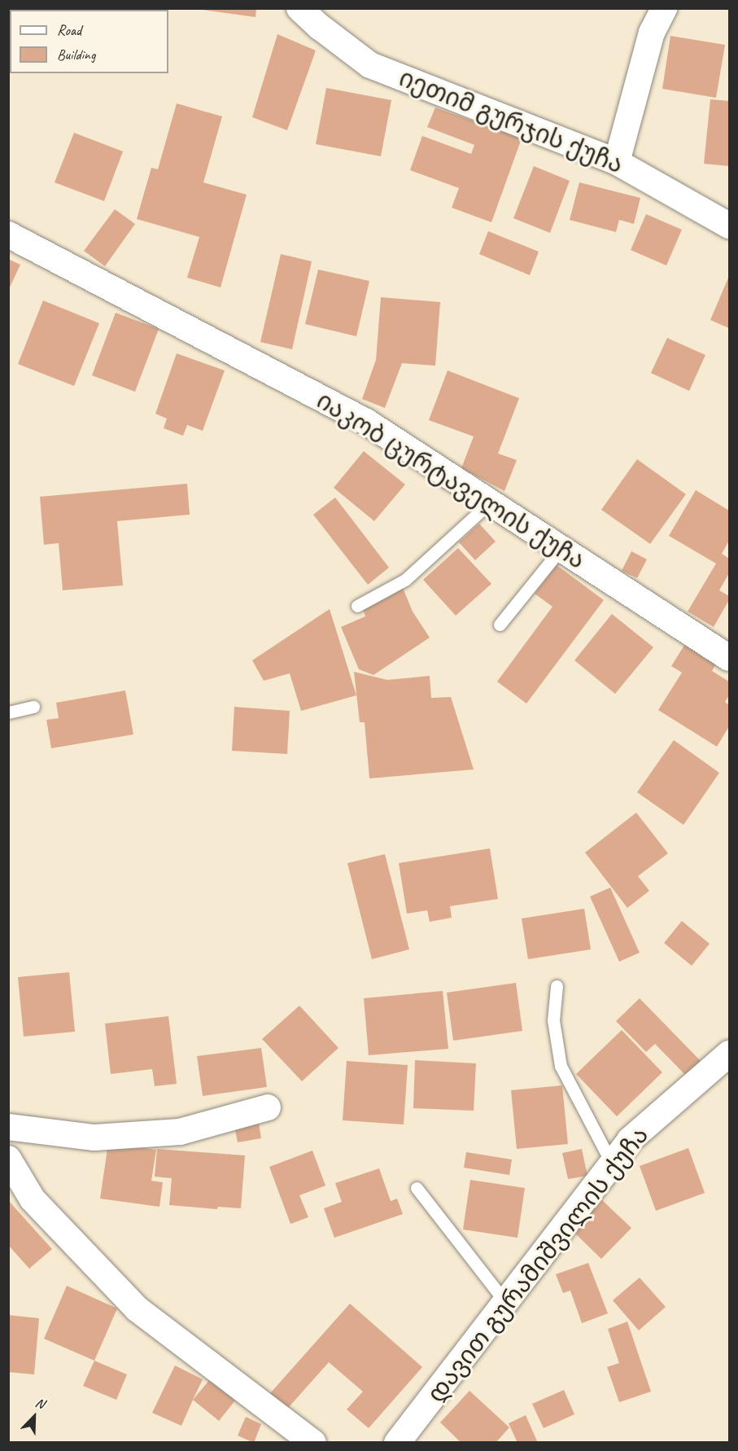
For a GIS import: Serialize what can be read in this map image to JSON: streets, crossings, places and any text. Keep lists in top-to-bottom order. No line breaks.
{"streets":{"street":["იეთიმ გურჯის ქუჩა","იაკობ ცურტაველის ქუჩა","დავით გურამიშვილის ქუჩა"]},"legend":["Road","Building"],"north":"top right"}
